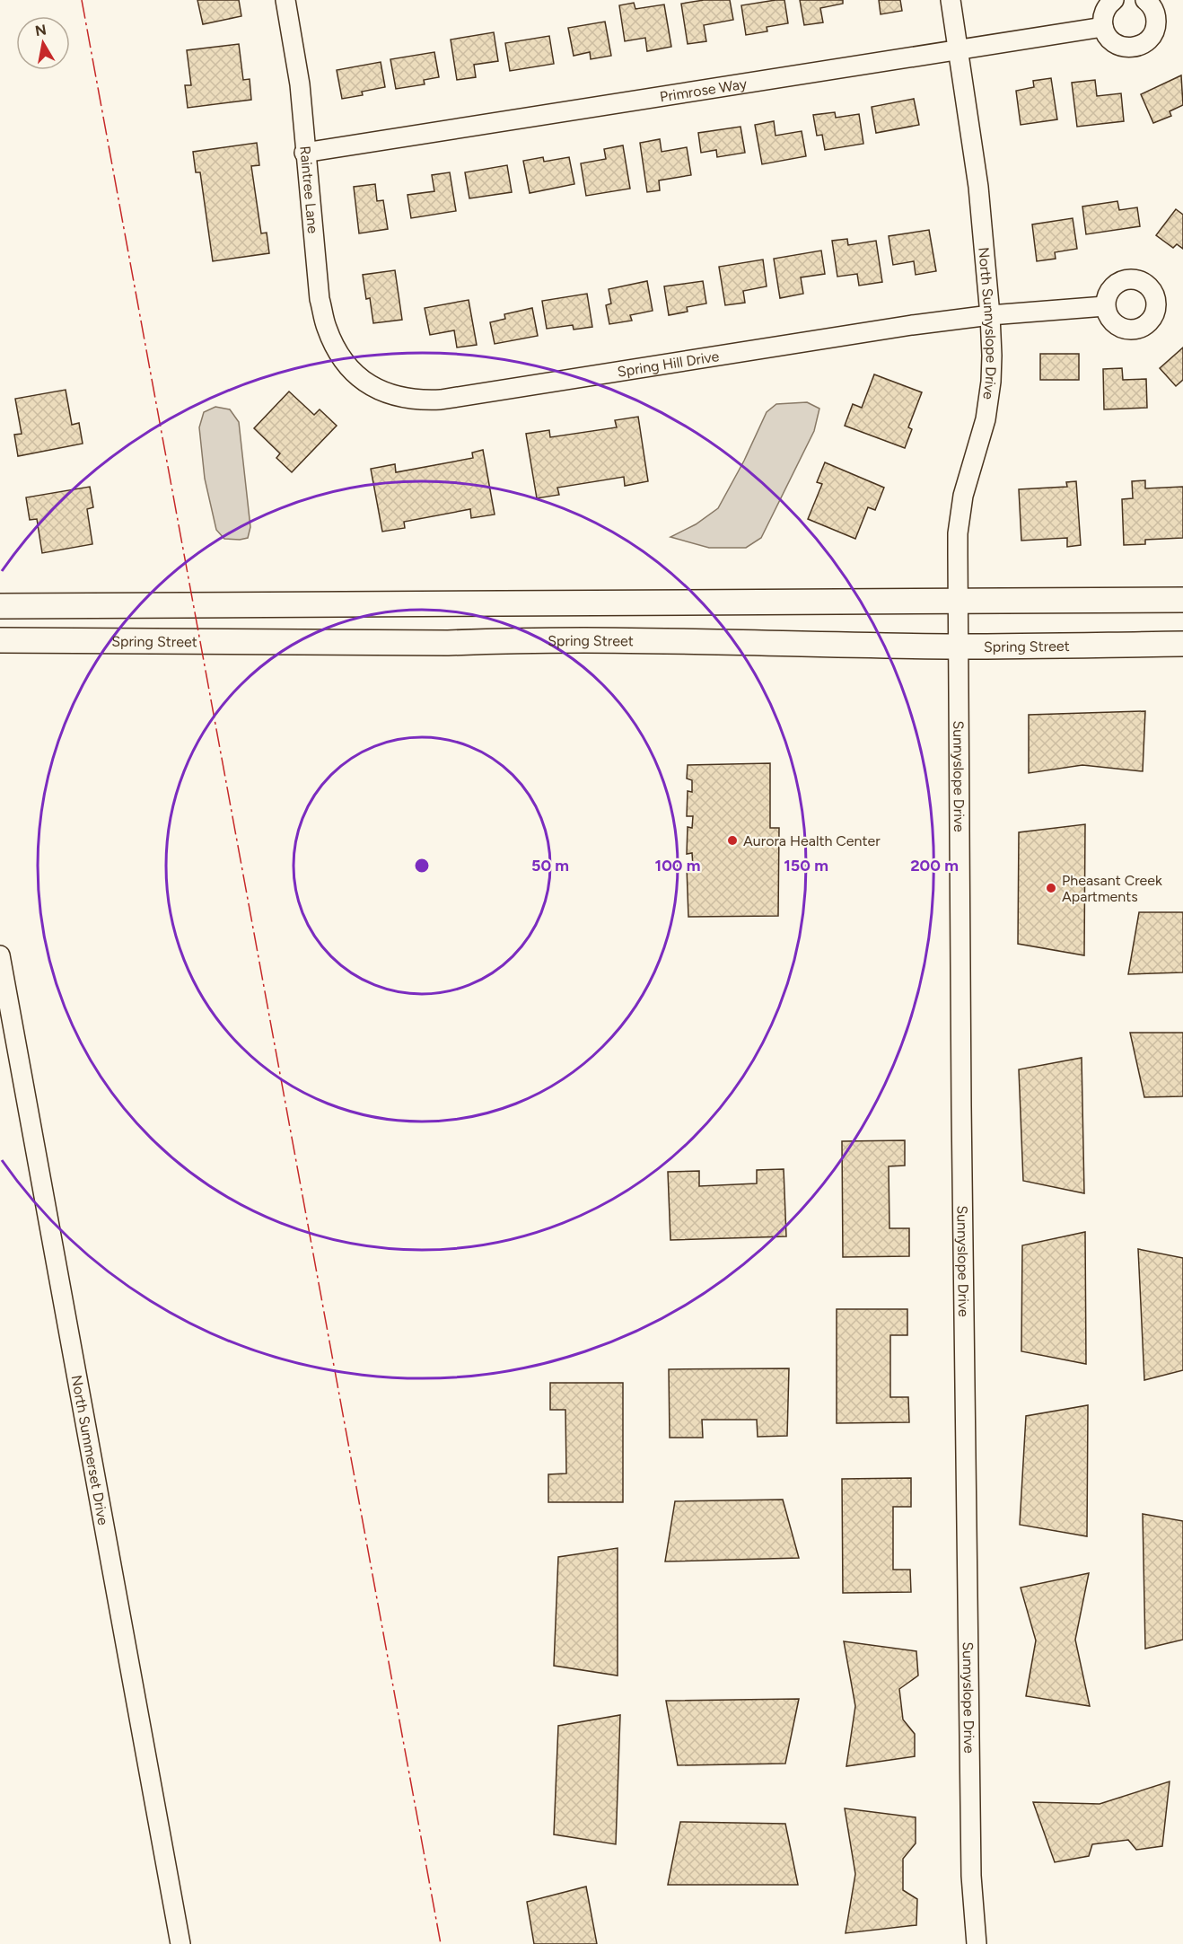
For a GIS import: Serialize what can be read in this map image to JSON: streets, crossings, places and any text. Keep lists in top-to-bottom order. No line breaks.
{"streets":{"main road":["Spring Street"],"street":["Primrose Way","Raintree Lane","North Sunnyslope Drive","Spring Hill Drive","Sunnyslope Drive","North Summerset Drive"]},"crossings":[["Primrose Way","Raintree Lane"],["Primrose Way","North Sunnyslope Drive"],["Raintree Lane","Spring Hill Drive"],["North Sunnyslope Drive","Spring Hill Drive"],["North Sunnyslope Drive","Spring Street"],["North Sunnyslope Drive","Sunnyslope Drive"],["Spring Street","Sunnyslope Drive"]],"places":["Aurora Health Center","Pheasant Creek Apartments"],"north":"top","rings":["50 m","100 m","150 m","200 m"]}
